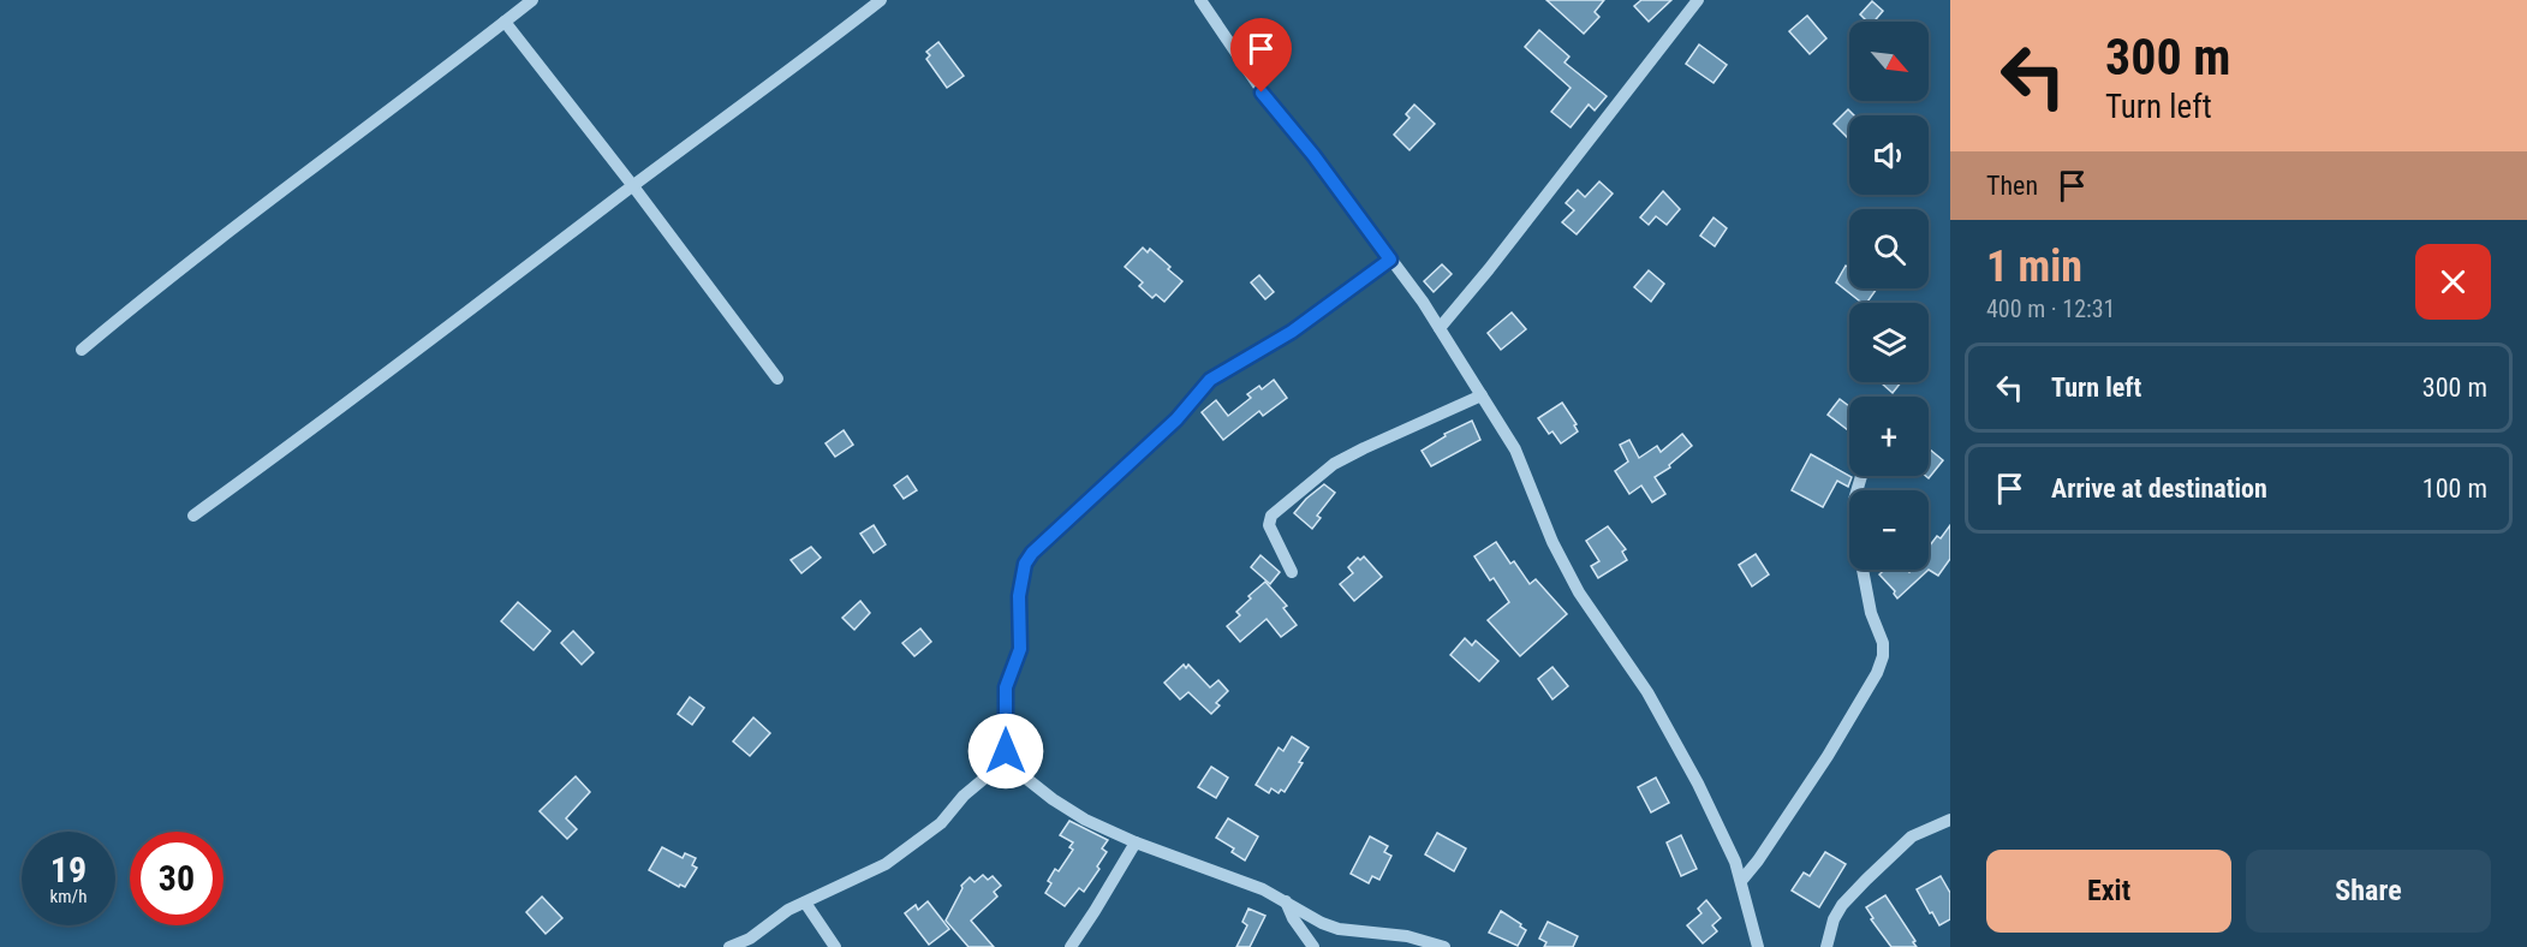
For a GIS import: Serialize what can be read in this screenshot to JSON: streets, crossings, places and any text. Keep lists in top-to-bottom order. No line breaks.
{"north":"bottom right","page":{"turn":["300 m","Turn left"],"map_buttons":["+","−"],"then":"Then","heading":["1 min","400 m · 12:31"],"list":[{"name":"Turn left","value":"300 m"},{"name":"Arrive at destination","value":"100 m"}],"speed":"19 km/h","limit":"30","buttons":["Exit","Share"]}}
